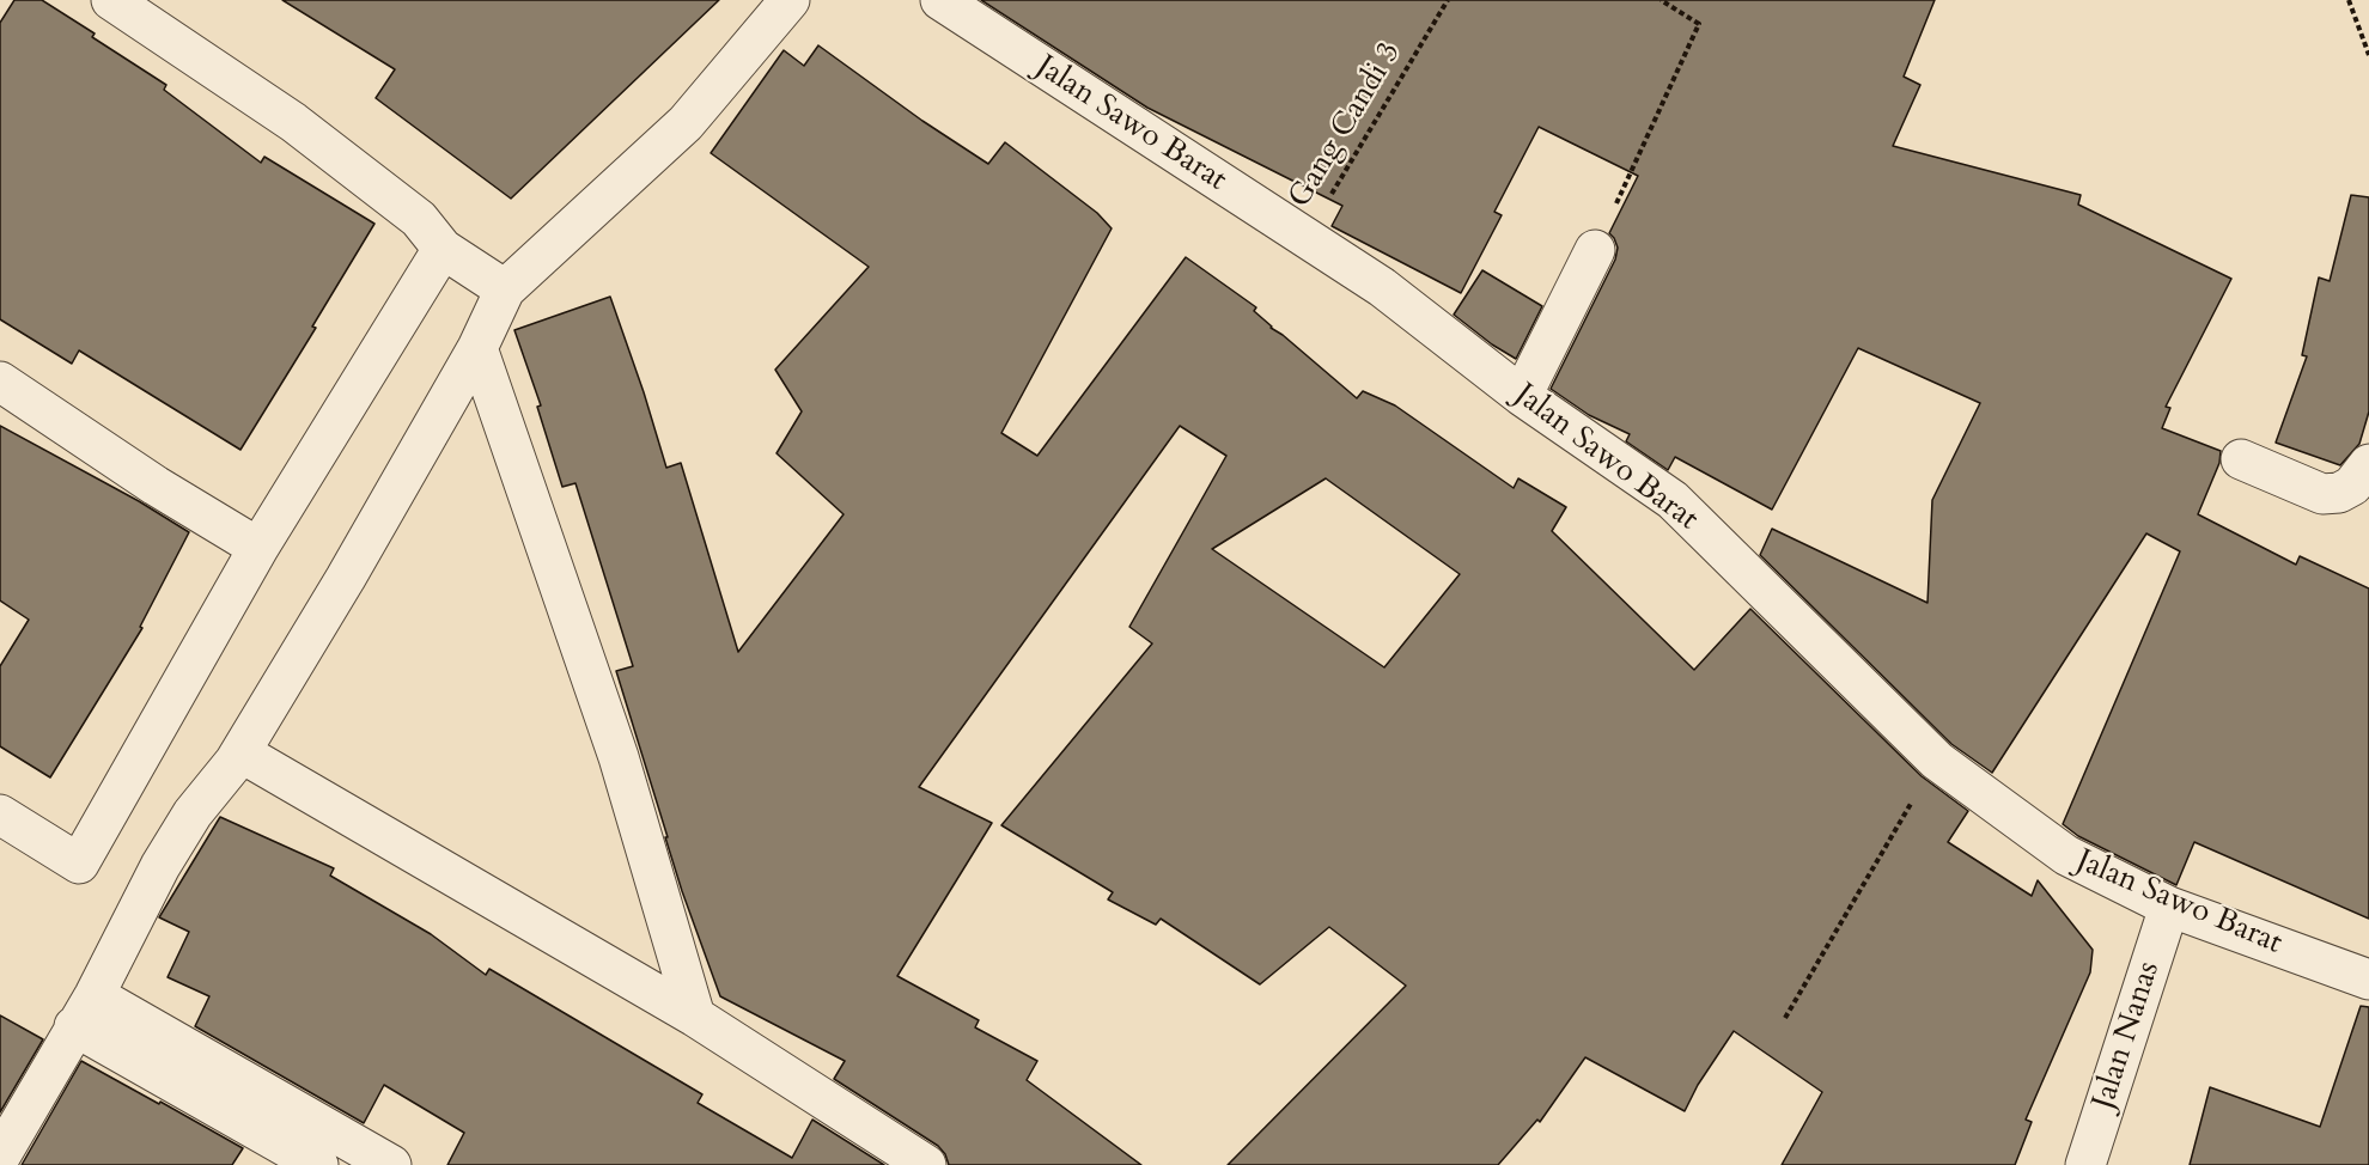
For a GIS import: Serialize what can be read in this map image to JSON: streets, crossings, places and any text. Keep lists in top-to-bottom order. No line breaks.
{"streets":{"street":["Jalan Sawo Barat","Jalan Nanas"],"path":["Gang Candi 3"]},"crossings":[["Jalan Sawo Barat","Gang Candi 3"],["Jalan Sawo Barat","Jalan Nanas"]]}
